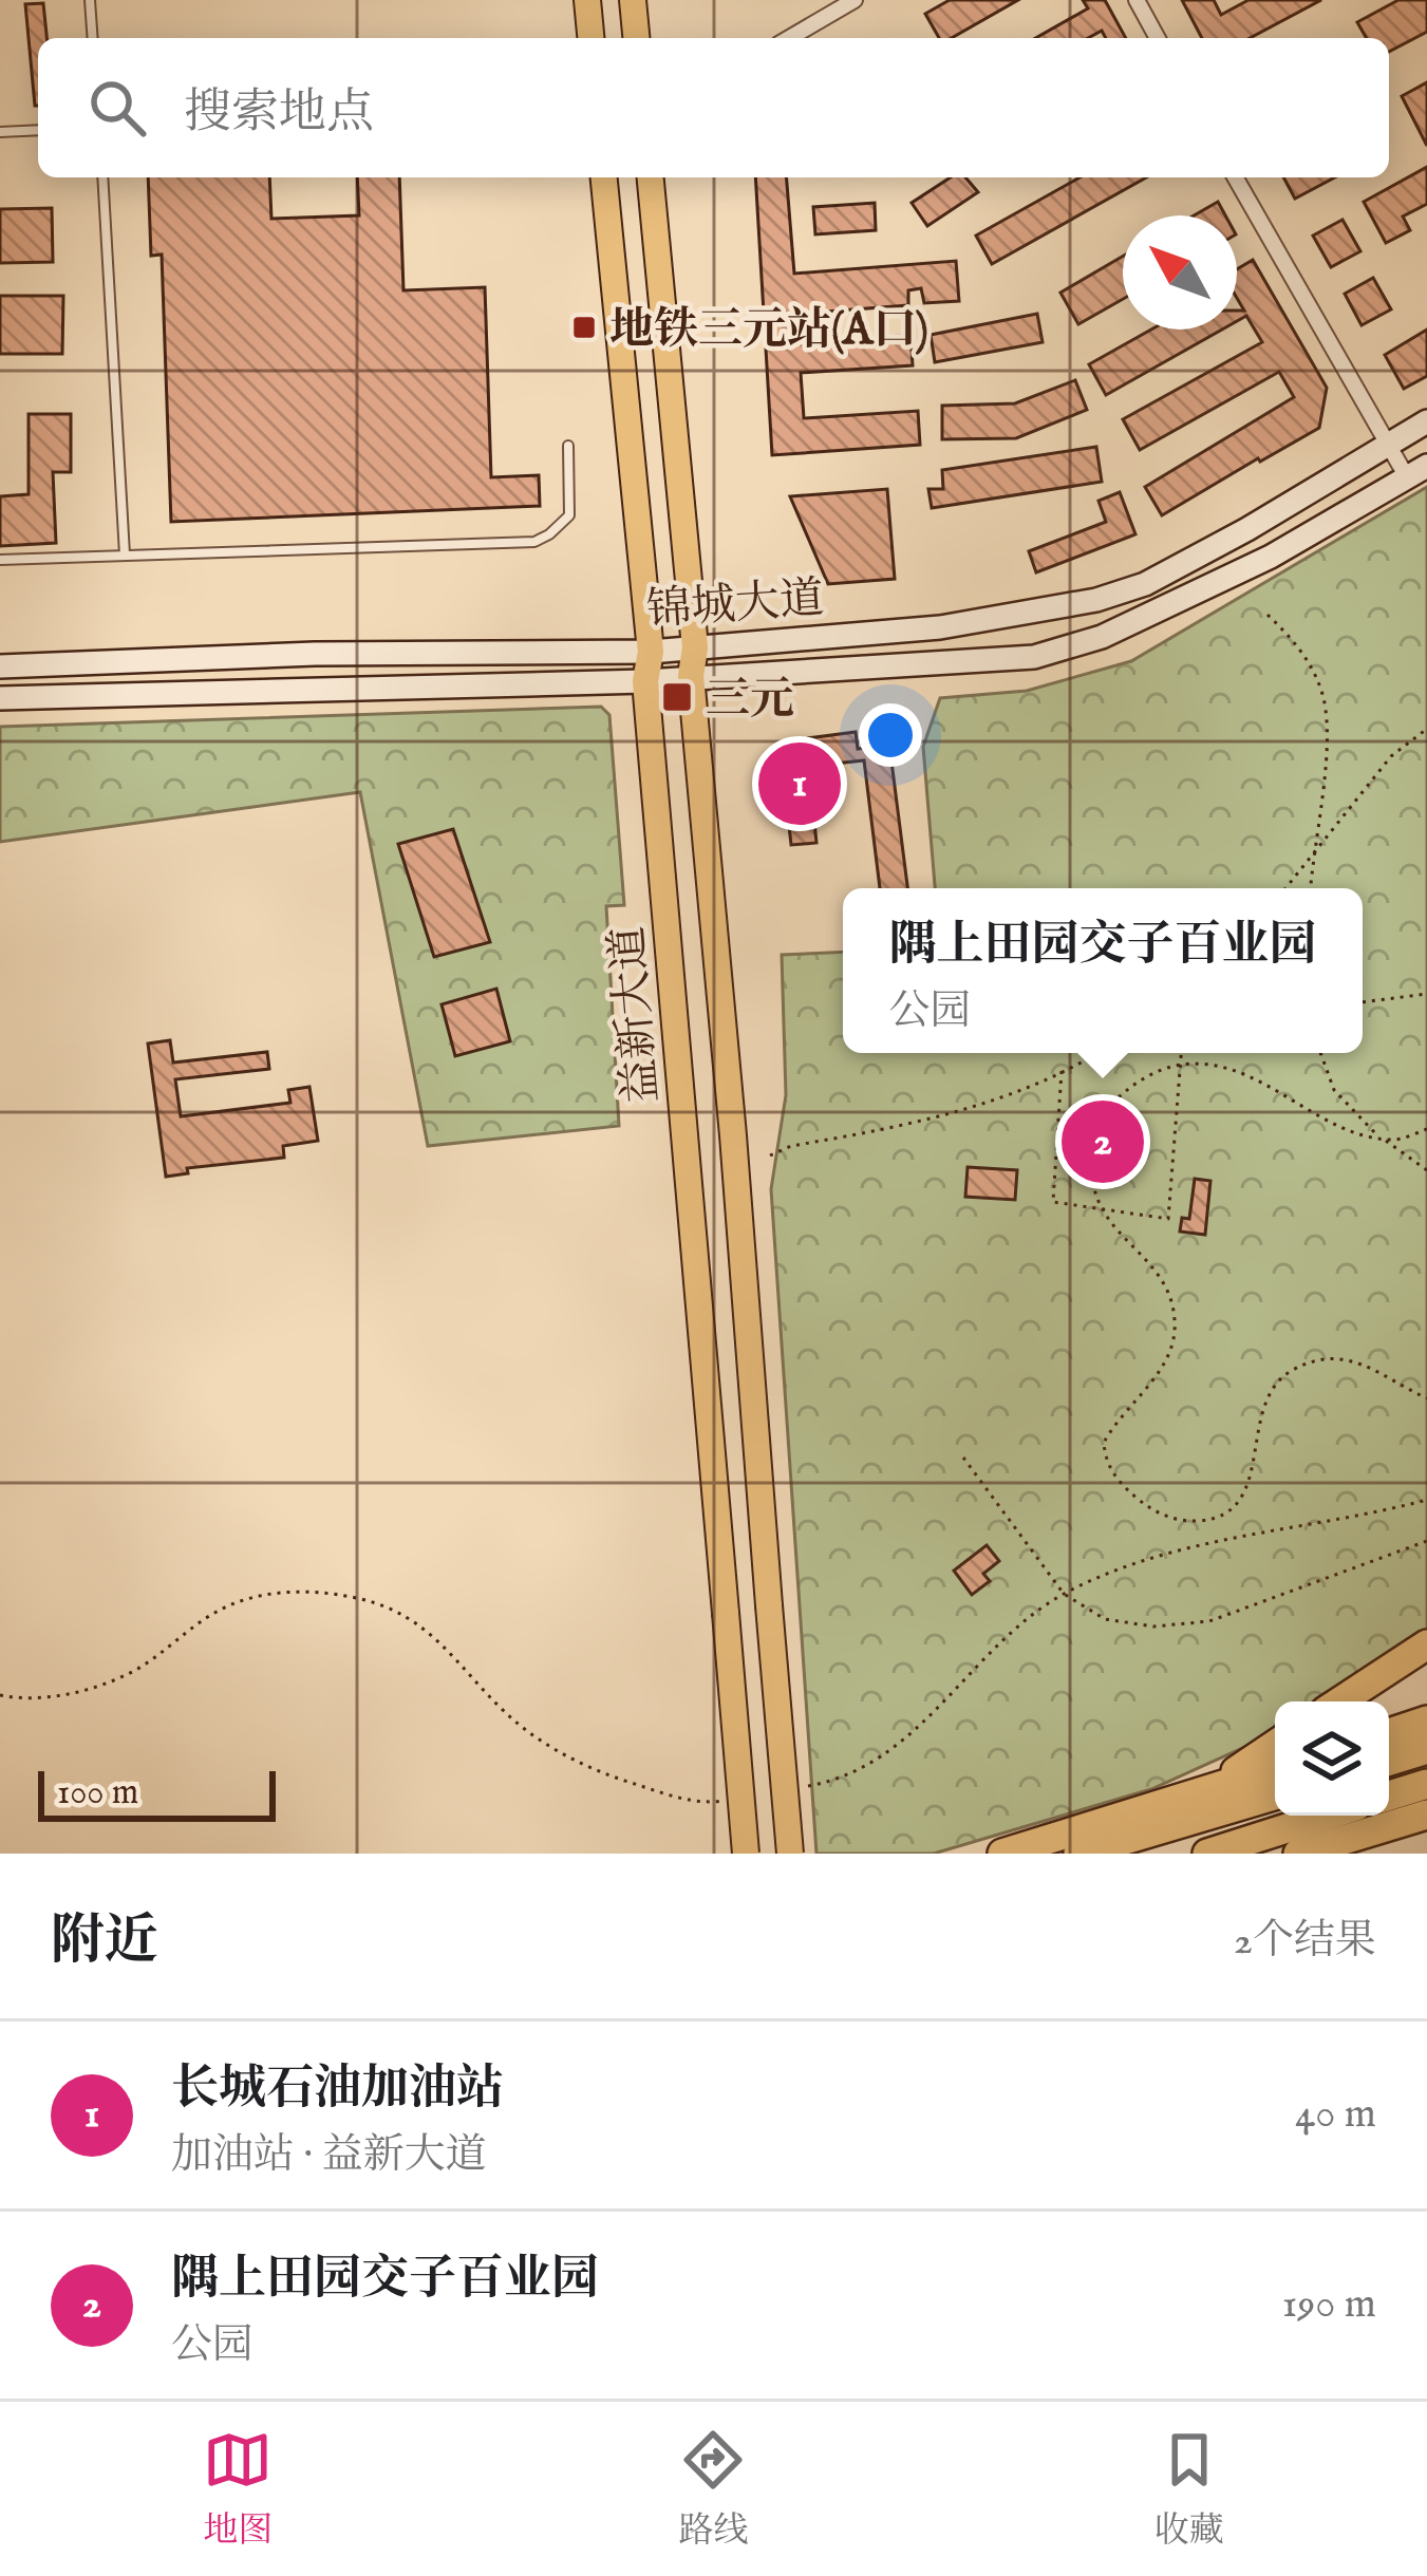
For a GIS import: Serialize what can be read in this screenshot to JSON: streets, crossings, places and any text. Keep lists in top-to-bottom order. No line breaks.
{"streets":{"main road":["锦城大道","益新大道"]},"crossings":[["锦城大道","益新大道"]],"places":{"transit":["地铁三元站(A口)","三元"]},"scale_bar":"100 m","north":"top left","page":{"search":"搜索地点","pins":["1","2"],"popup":["隅上田园交子百业园","公园"],"scale":"100 m","heading":["附近","2个结果"],"list":[{"mark":"1","name":"长城石油加油站","note":"加油站 · 益新大道","value":"40 m"},{"mark":"2","name":"隅上田园交子百业园","note":"公园","value":"190 m"}],"nav":["地图","路线","收藏"]}}
